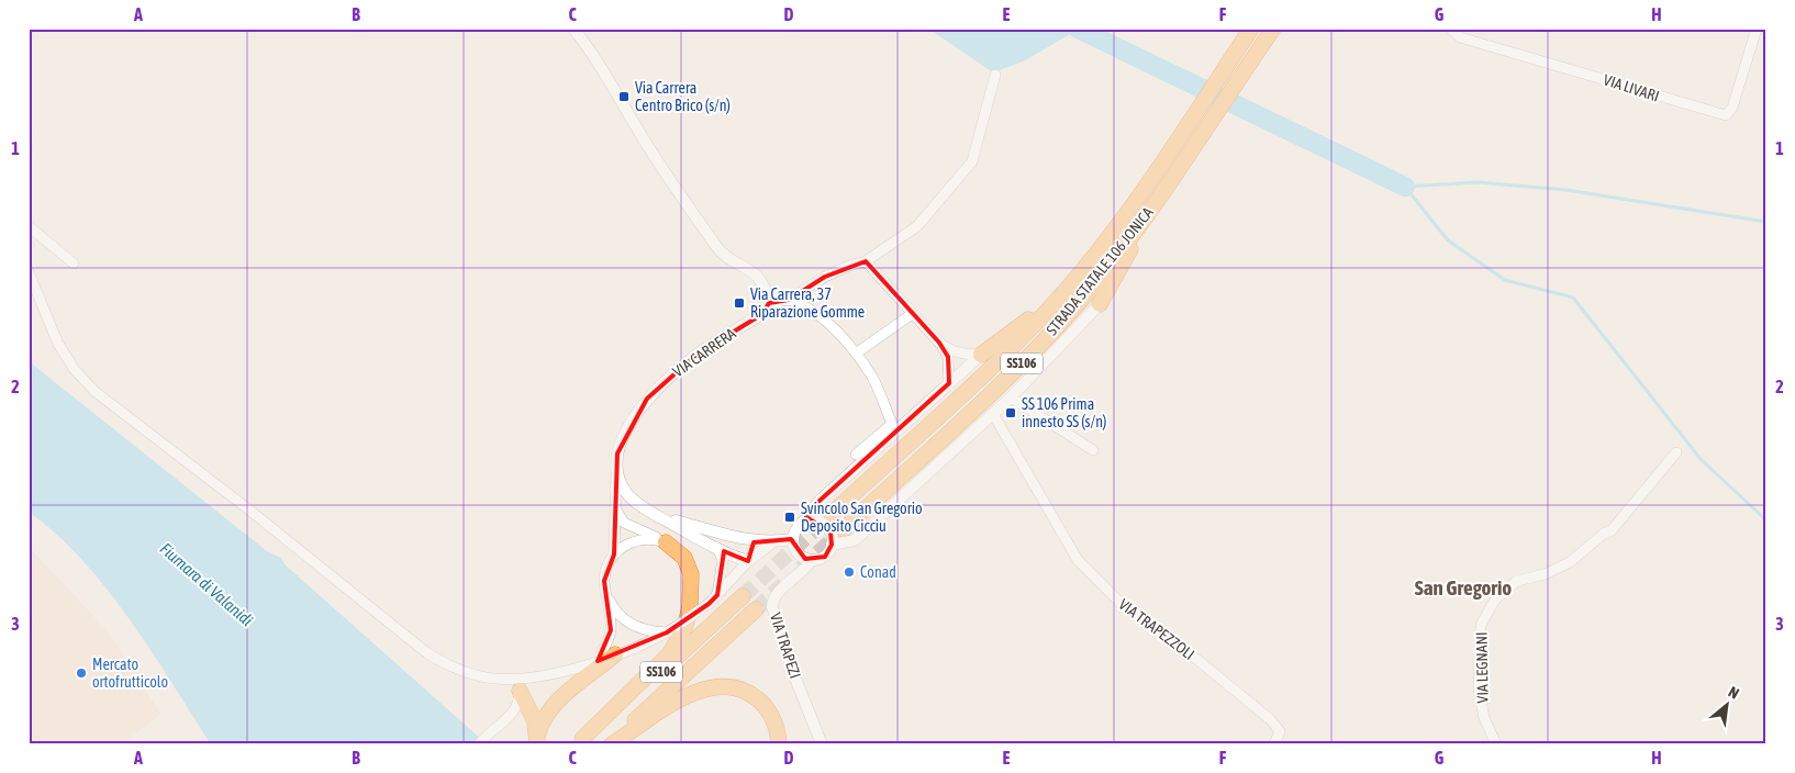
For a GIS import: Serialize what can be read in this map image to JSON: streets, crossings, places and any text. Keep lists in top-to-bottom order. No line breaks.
{"streets":{"highway":["STRADA STATALE 106 JONICA","SS106"],"street":["VIA LIVARI","VIA CARRERA","VIA TRAPEZZOLI","VIA TRAPEZI","VIA LEGNANI"]},"districts":["San Gregorio"],"water":["Fiumara di Valanidi"],"places":{"transit":["Via Carrera Centro Brico (s/n)","Via Carrera, 37 Riparazione Gomme","SS 106 Prima innesto SS (s/n)","Svincolo San Gregorio Deposito Cicciu"],"other":["Conad","Mercato ortofrutticolo"]},"north":"top right","grid":{"columns":["A","B","C","D","E","F","G","H"],"rows":["1","2","3"]}}
